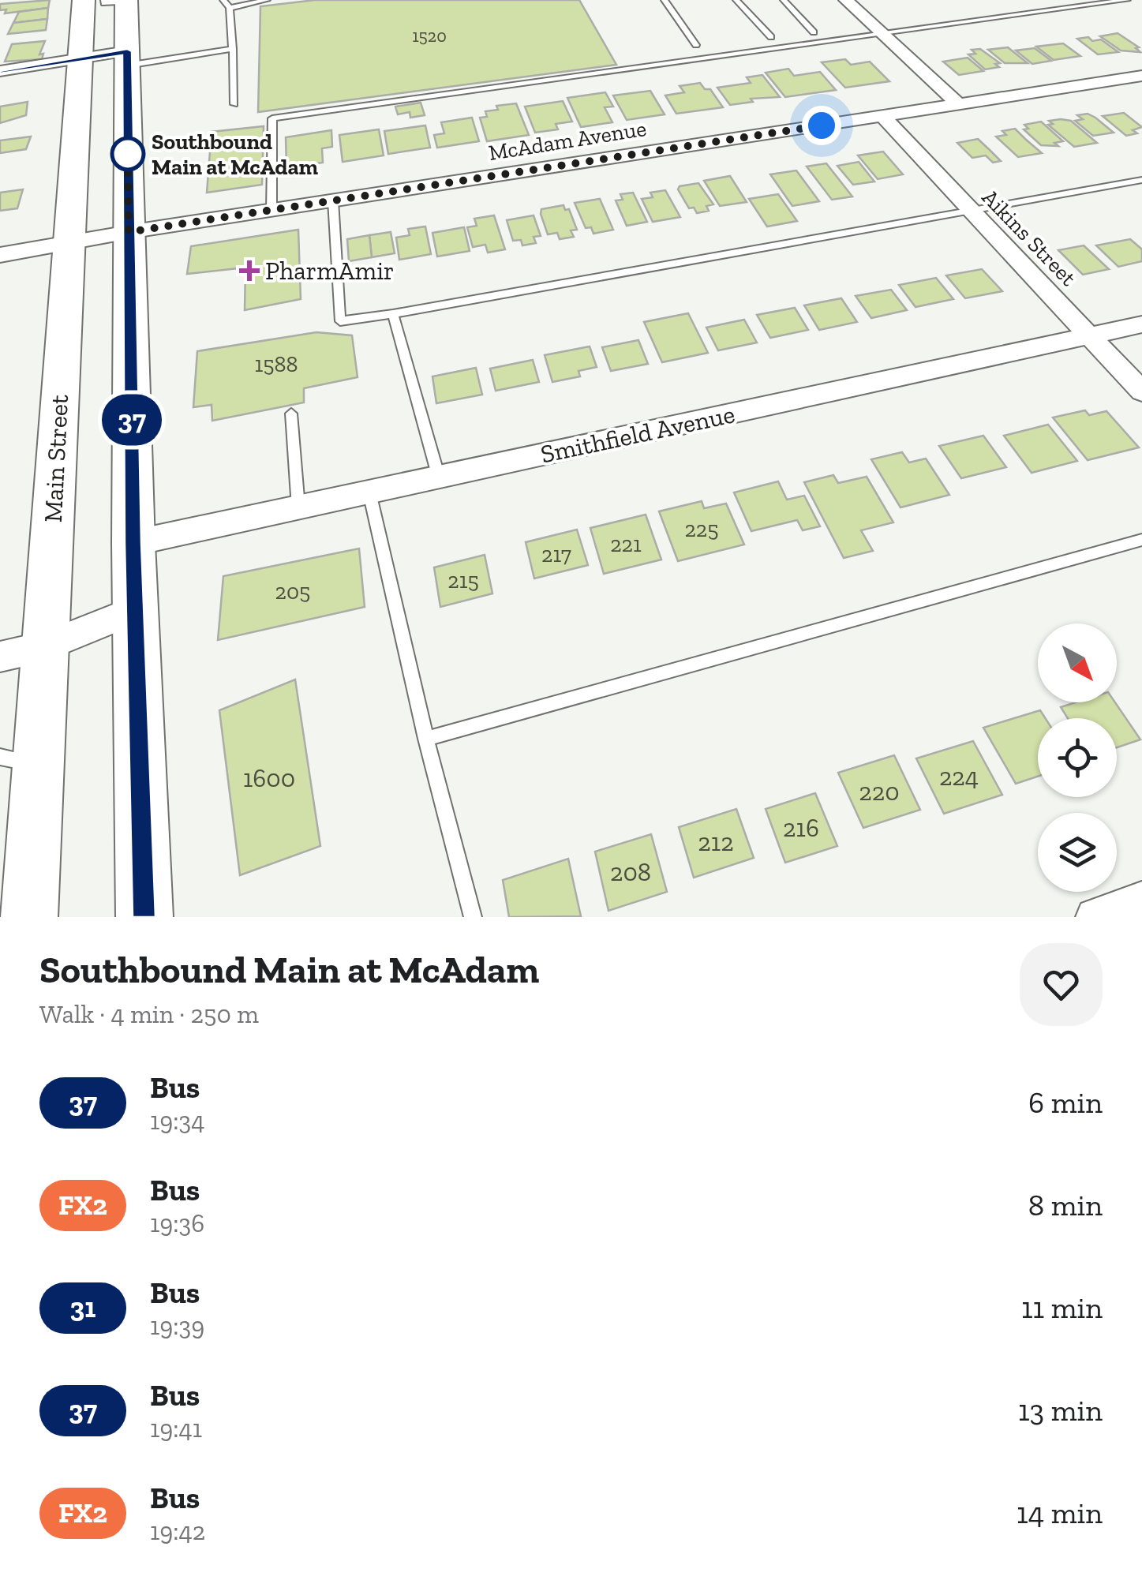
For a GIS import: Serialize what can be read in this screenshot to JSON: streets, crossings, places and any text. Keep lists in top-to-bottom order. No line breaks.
{"streets":{"main road":["Main Street"],"street":["McAdam Avenue","Aikins Street","Smithfield Avenue"]},"crossings":[["McAdam Avenue","Aikins Street"],["McAdam Avenue","Main Street"],["Aikins Street","Smithfield Avenue"],["Smithfield Avenue","Main Street"]],"places":{"other":["Southbound Main at McAdam"],"health":["PharmAmir"]},"lines":["bus line 37"],"house_numbers":["1520","1588","225","221","217","215","205","224","1600","220","216","212","208"],"north":"bottom right","page":{"on_map":"37","heading":["Southbound Main at McAdam","Walk · 4 min · 250 m"],"list":[{"mark":"37","name":"Bus","note":"19:34","value":"6 min"},{"mark":"FX2","name":"Bus","note":"19:36","value":"8 min"},{"mark":"31","name":"Bus","note":"19:39","value":"11 min"},{"mark":"37","name":"Bus","note":"19:41","value":"13 min"},{"mark":"FX2","name":"Bus","note":"19:42","value":"14 min"}]}}
